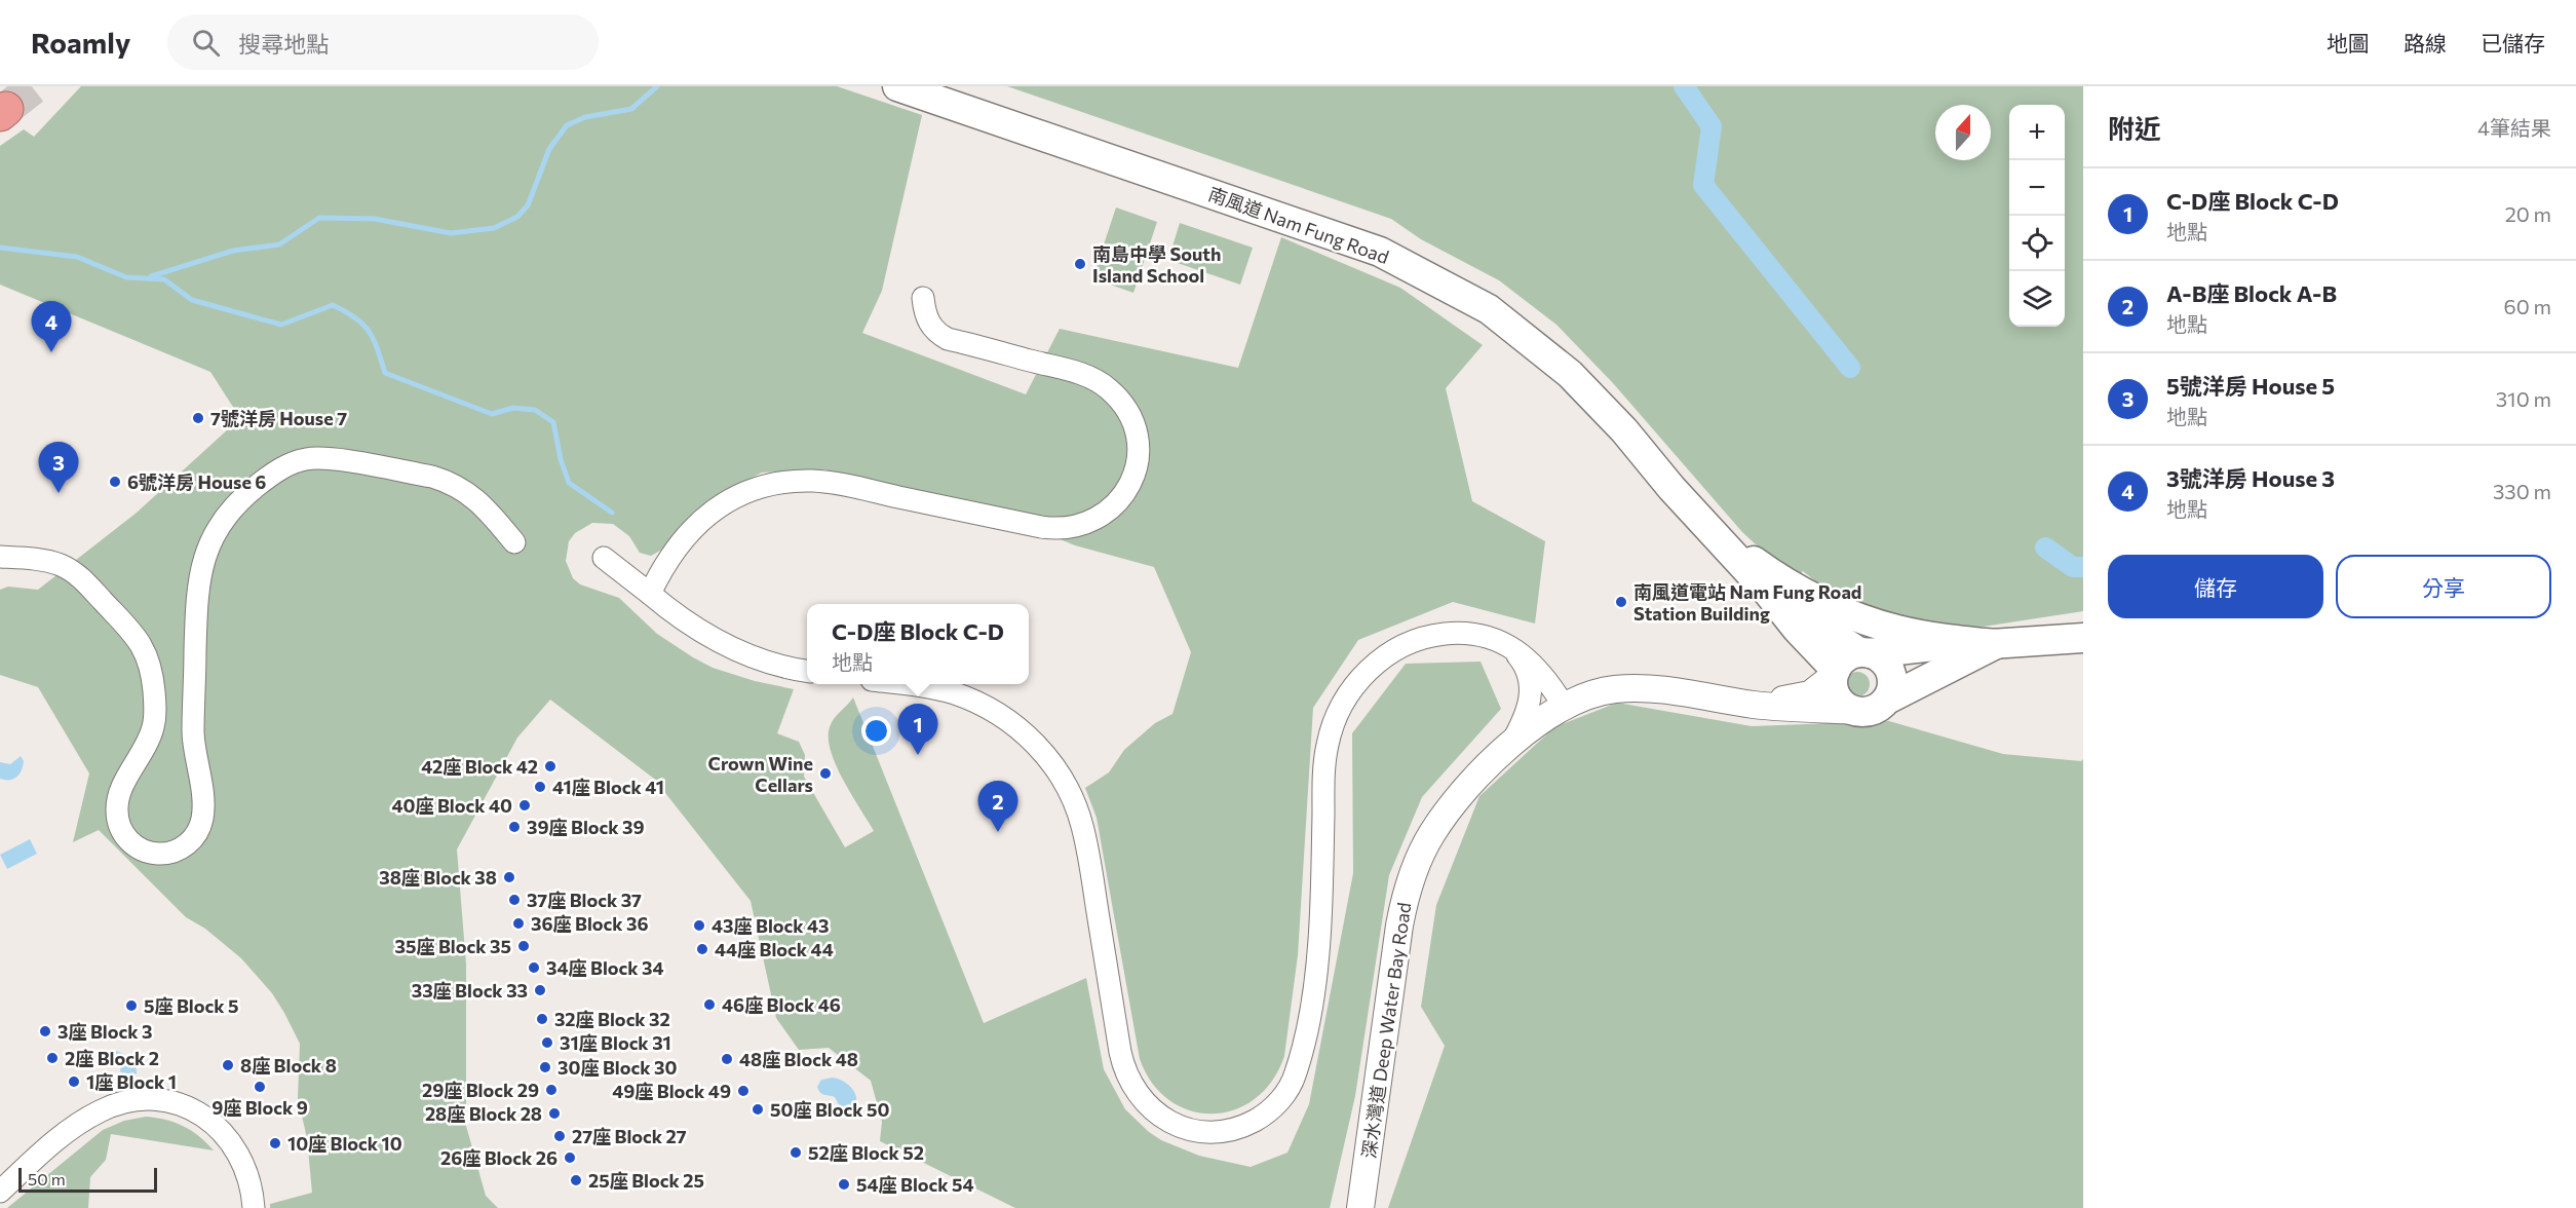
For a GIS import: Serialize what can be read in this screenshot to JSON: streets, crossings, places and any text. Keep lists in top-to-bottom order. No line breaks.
{"streets":{"main road":["南風道 Nam Fung Road"],"street":["深水灣道 Deep Water Bay Road"]},"crossings":[["南風道 Nam Fung Road","深水灣道 Deep Water Bay Road"]],"places":["南島中學 South Island School","7號洋房 House 7","6號洋房 House 6","南風道電站 Nam Fung Road Station Building","42座 Block 42","Crown Wine Cellars","41座 Block 41","40座 Block 40","39座 Block 39","38座 Block 38","37座 Block 37","36座 Block 36","43座 Block 43","35座 Block 35","44座 Block 44","34座 Block 34","33座 Block 33","46座 Block 46","5座 Block 5","32座 Block 32","3座 Block 3","31座 Block 31","2座 Block 2","48座 Block 48","8座 Block 8","30座 Block 30","1座 Block 1","9座 Block 9","29座 Block 29","49座 Block 49","50座 Block 50","28座 Block 28","27座 Block 27","10座 Block 10","52座 Block 52","26座 Block 26","25座 Block 25","54座 Block 54"],"scale_bar":"50 m","north":"top","page":{"header":"Roamly","search":"搜尋地點","nav":["地圖","路線","已儲存"],"heading":["附近","4筆結果"],"map_buttons":["+","−"],"list":[{"mark":"1","name":"C-D座 Block C-D","note":"地點","value":"20 m"},{"mark":"2","name":"A-B座 Block A-B","note":"地點","value":"60 m"},{"mark":"3","name":"5號洋房 House 5","note":"地點","value":"310 m"},{"mark":"4","name":"3號洋房 House 3","note":"地點","value":"330 m"}],"pins":["4","3","1","2"],"buttons":["儲存","分享"],"popup":["C-D座 Block C-D","地點"],"scale":"50 m"}}
